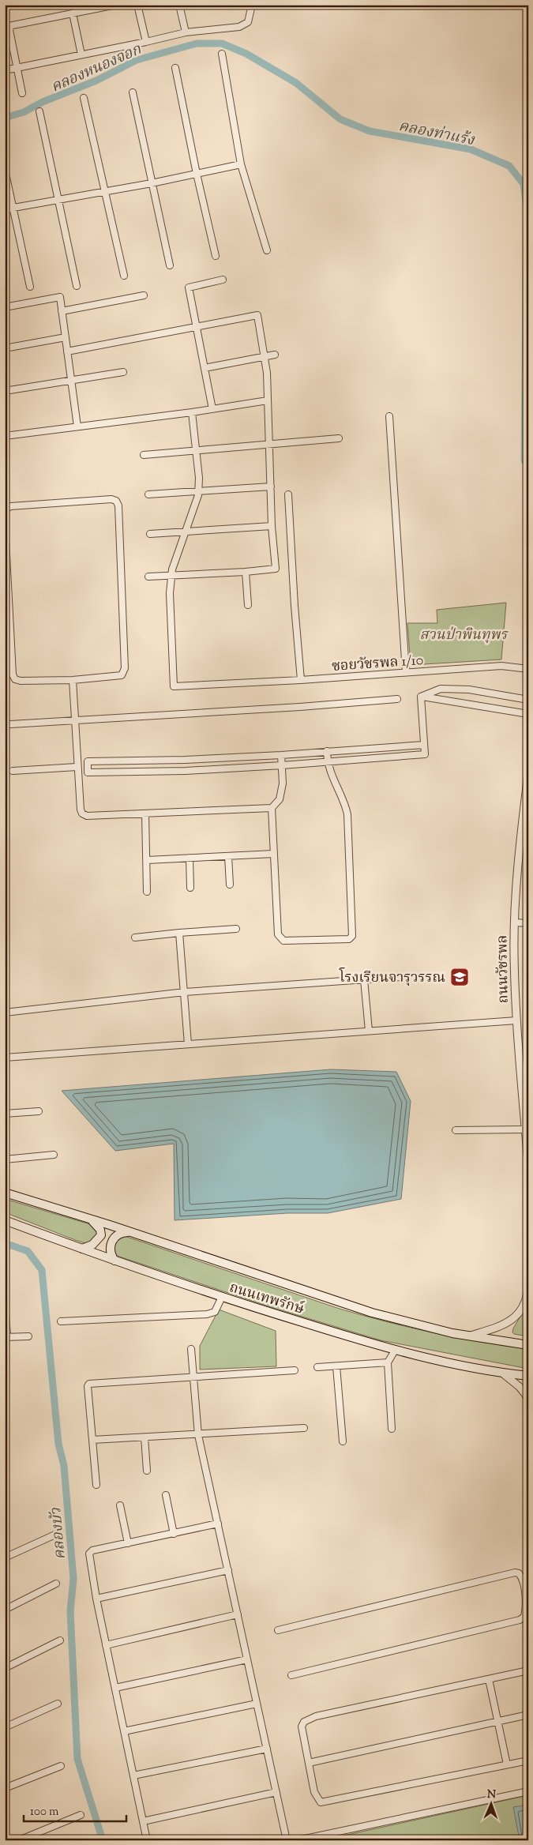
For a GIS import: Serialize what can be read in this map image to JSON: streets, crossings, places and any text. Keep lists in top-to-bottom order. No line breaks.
{"streets":{"main road":["ถนนเทพรักษ์"],"street":["ซอยวัชรพล 1/10","ถนนวัชรพล"]},"water":["คลองหนองจอก","คลองท่าแร้ง","คลองบัว"],"parks":["สวนป่าพินทุพร"],"places":{"school or university":["โรงเรียนจารุวรรณ"]},"scale_bar":"100 m","north":"top"}
